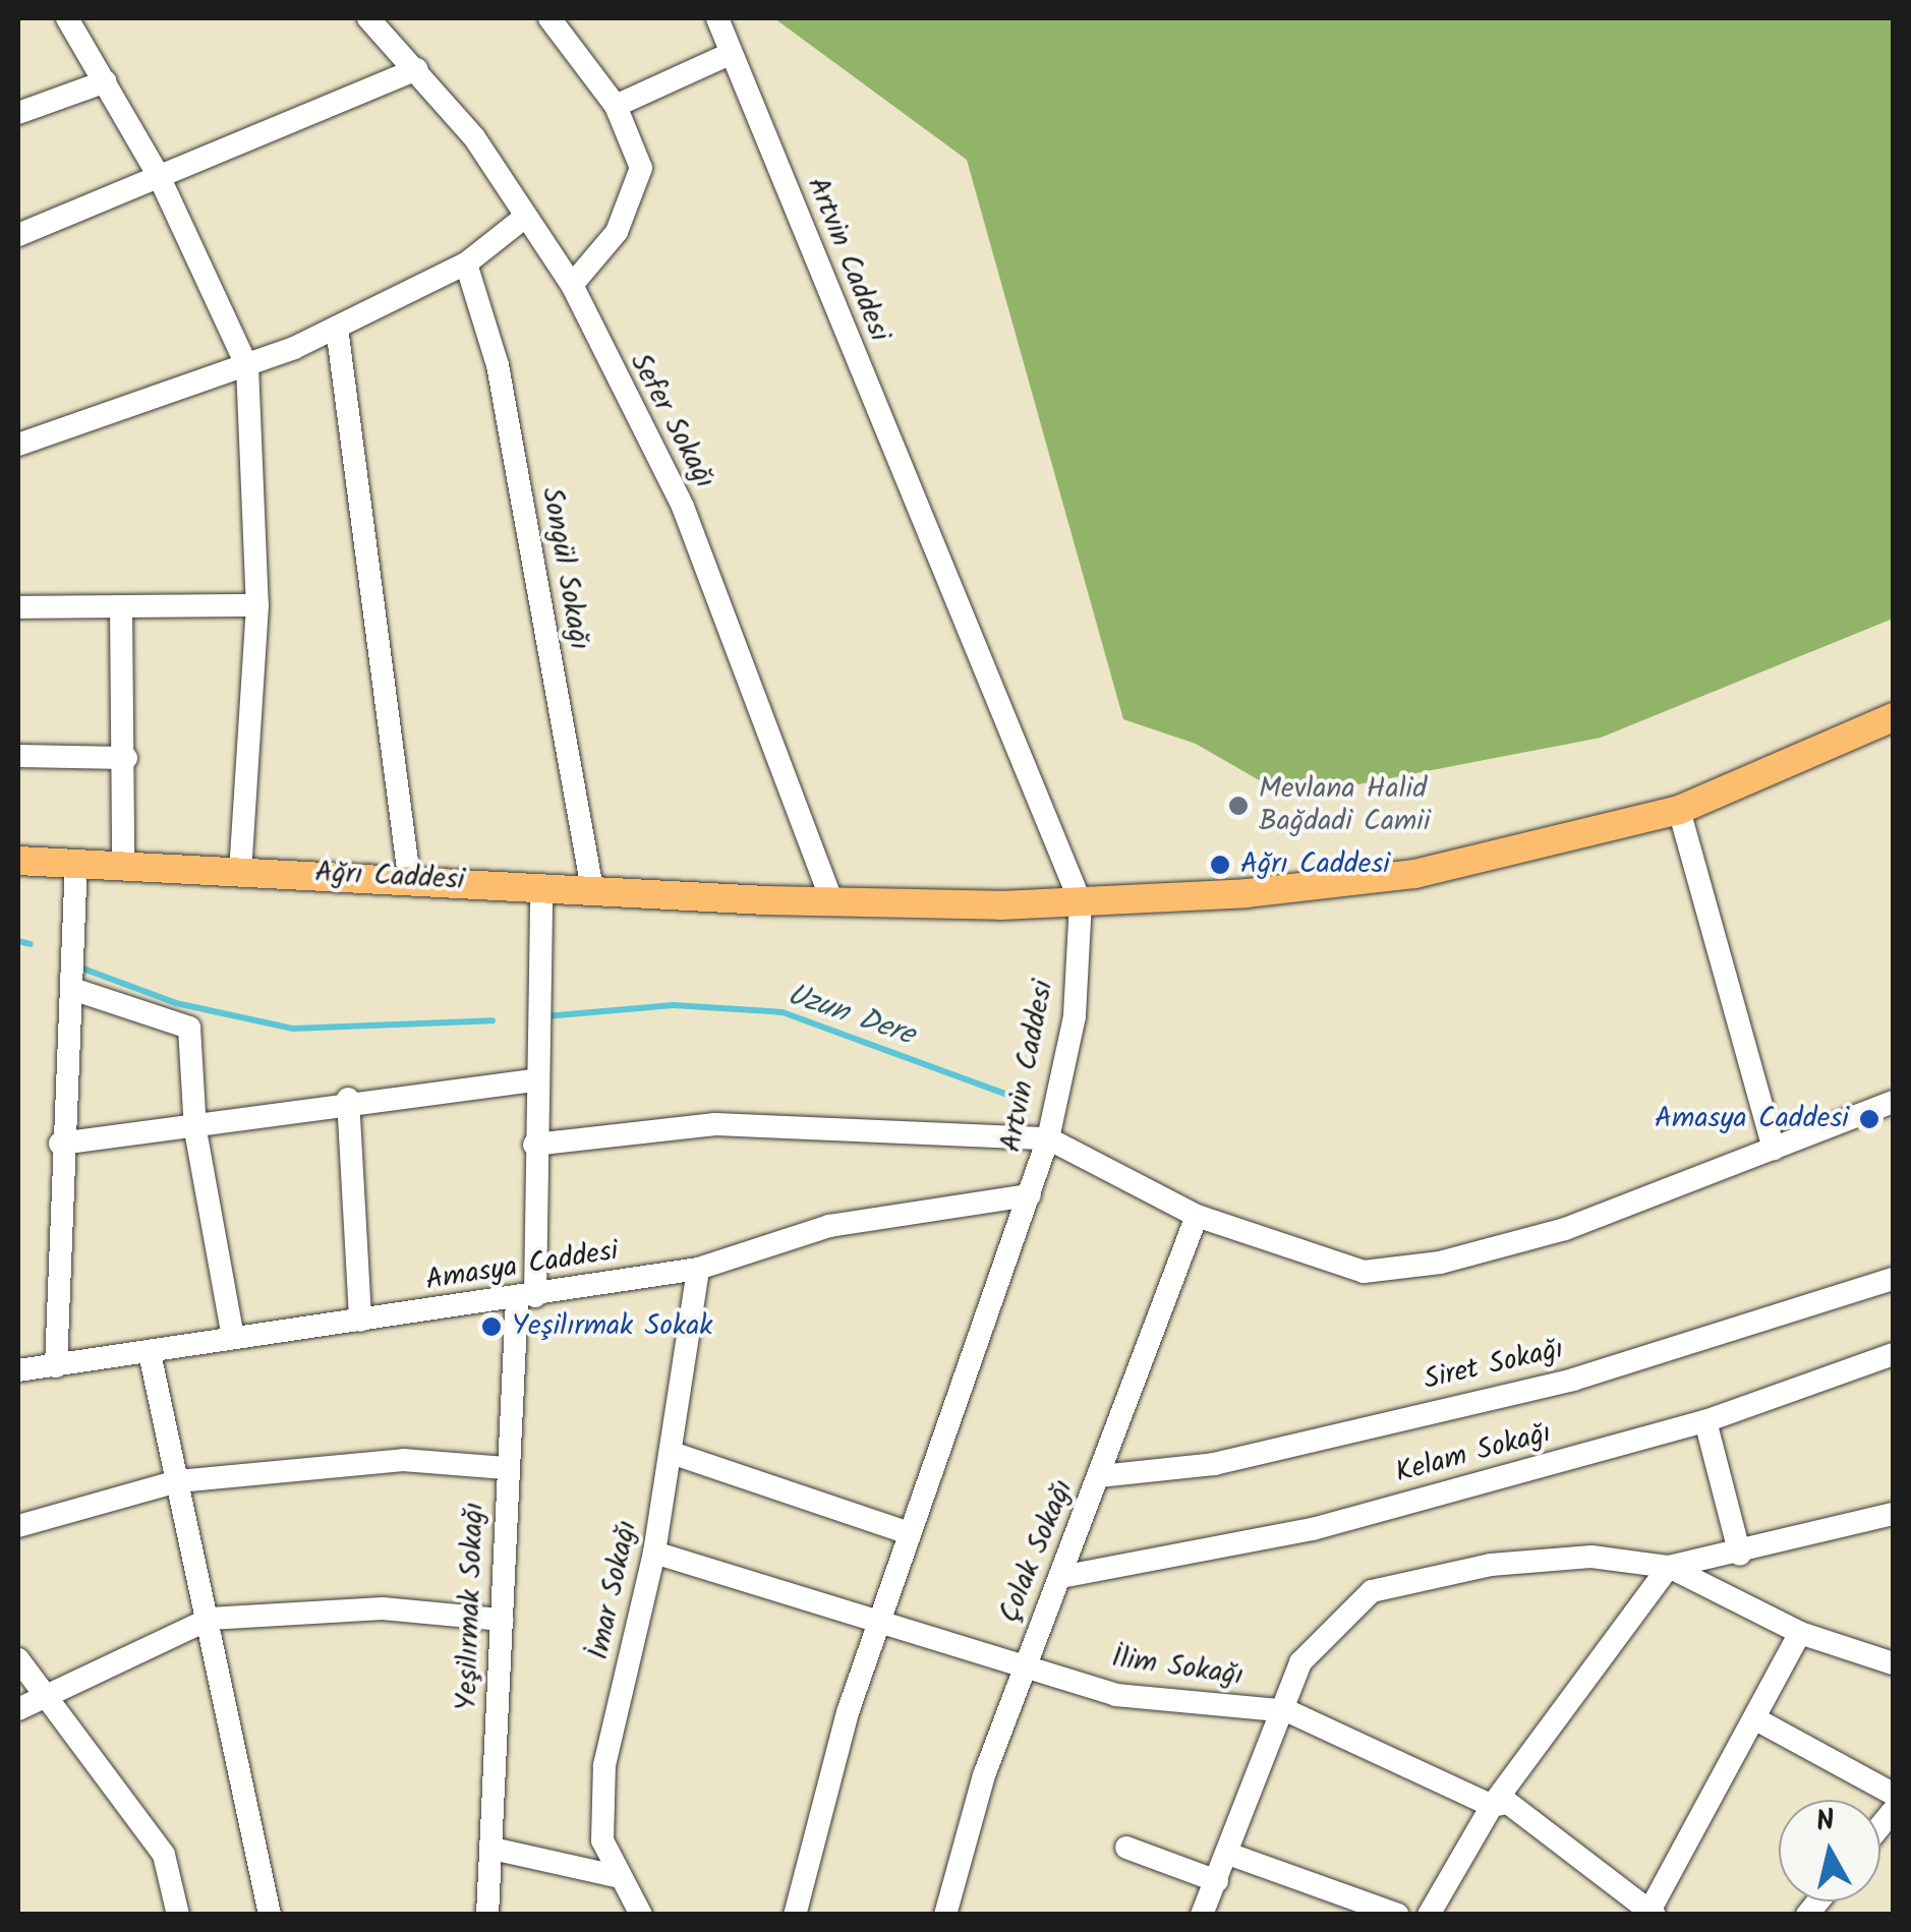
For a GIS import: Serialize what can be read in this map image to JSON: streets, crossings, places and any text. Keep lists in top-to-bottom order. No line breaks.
{"streets":{"main road":["Ağrı Caddesi"],"street":["Artvin Caddesi","Sefer Sokağı","Songül Sokağı","Amasya Caddesi","Siret Sokağı","Kelam Sokağı","Çolak Sokağı","İmar Sokağı","Yeşilırmak Sokağı","İlim Sokağı"]},"crossings":[["Artvin Caddesi","Ağrı Caddesi"],["Artvin Caddesi","Amasya Caddesi"],["Artvin Caddesi","İlim Sokağı"],["Sefer Sokağı","Ağrı Caddesi"],["Songül Sokağı","Ağrı Caddesi"],["Ağrı Caddesi","Yeşilırmak Sokağı"],["Amasya Caddesi","İmar Sokağı"],["Amasya Caddesi","Yeşilırmak Sokağı"],["Siret Sokağı","Çolak Sokağı"],["Kelam Sokağı","Çolak Sokağı"],["Çolak Sokağı","İlim Sokağı"],["İmar Sokağı","İlim Sokağı"]],"water":["Uzun Dere"],"places":["Mevlana Halid Bağdadi Camii","Ağrı Caddesi","Amasya Caddesi","Yeşilırmak Sokak"],"north":"top"}
